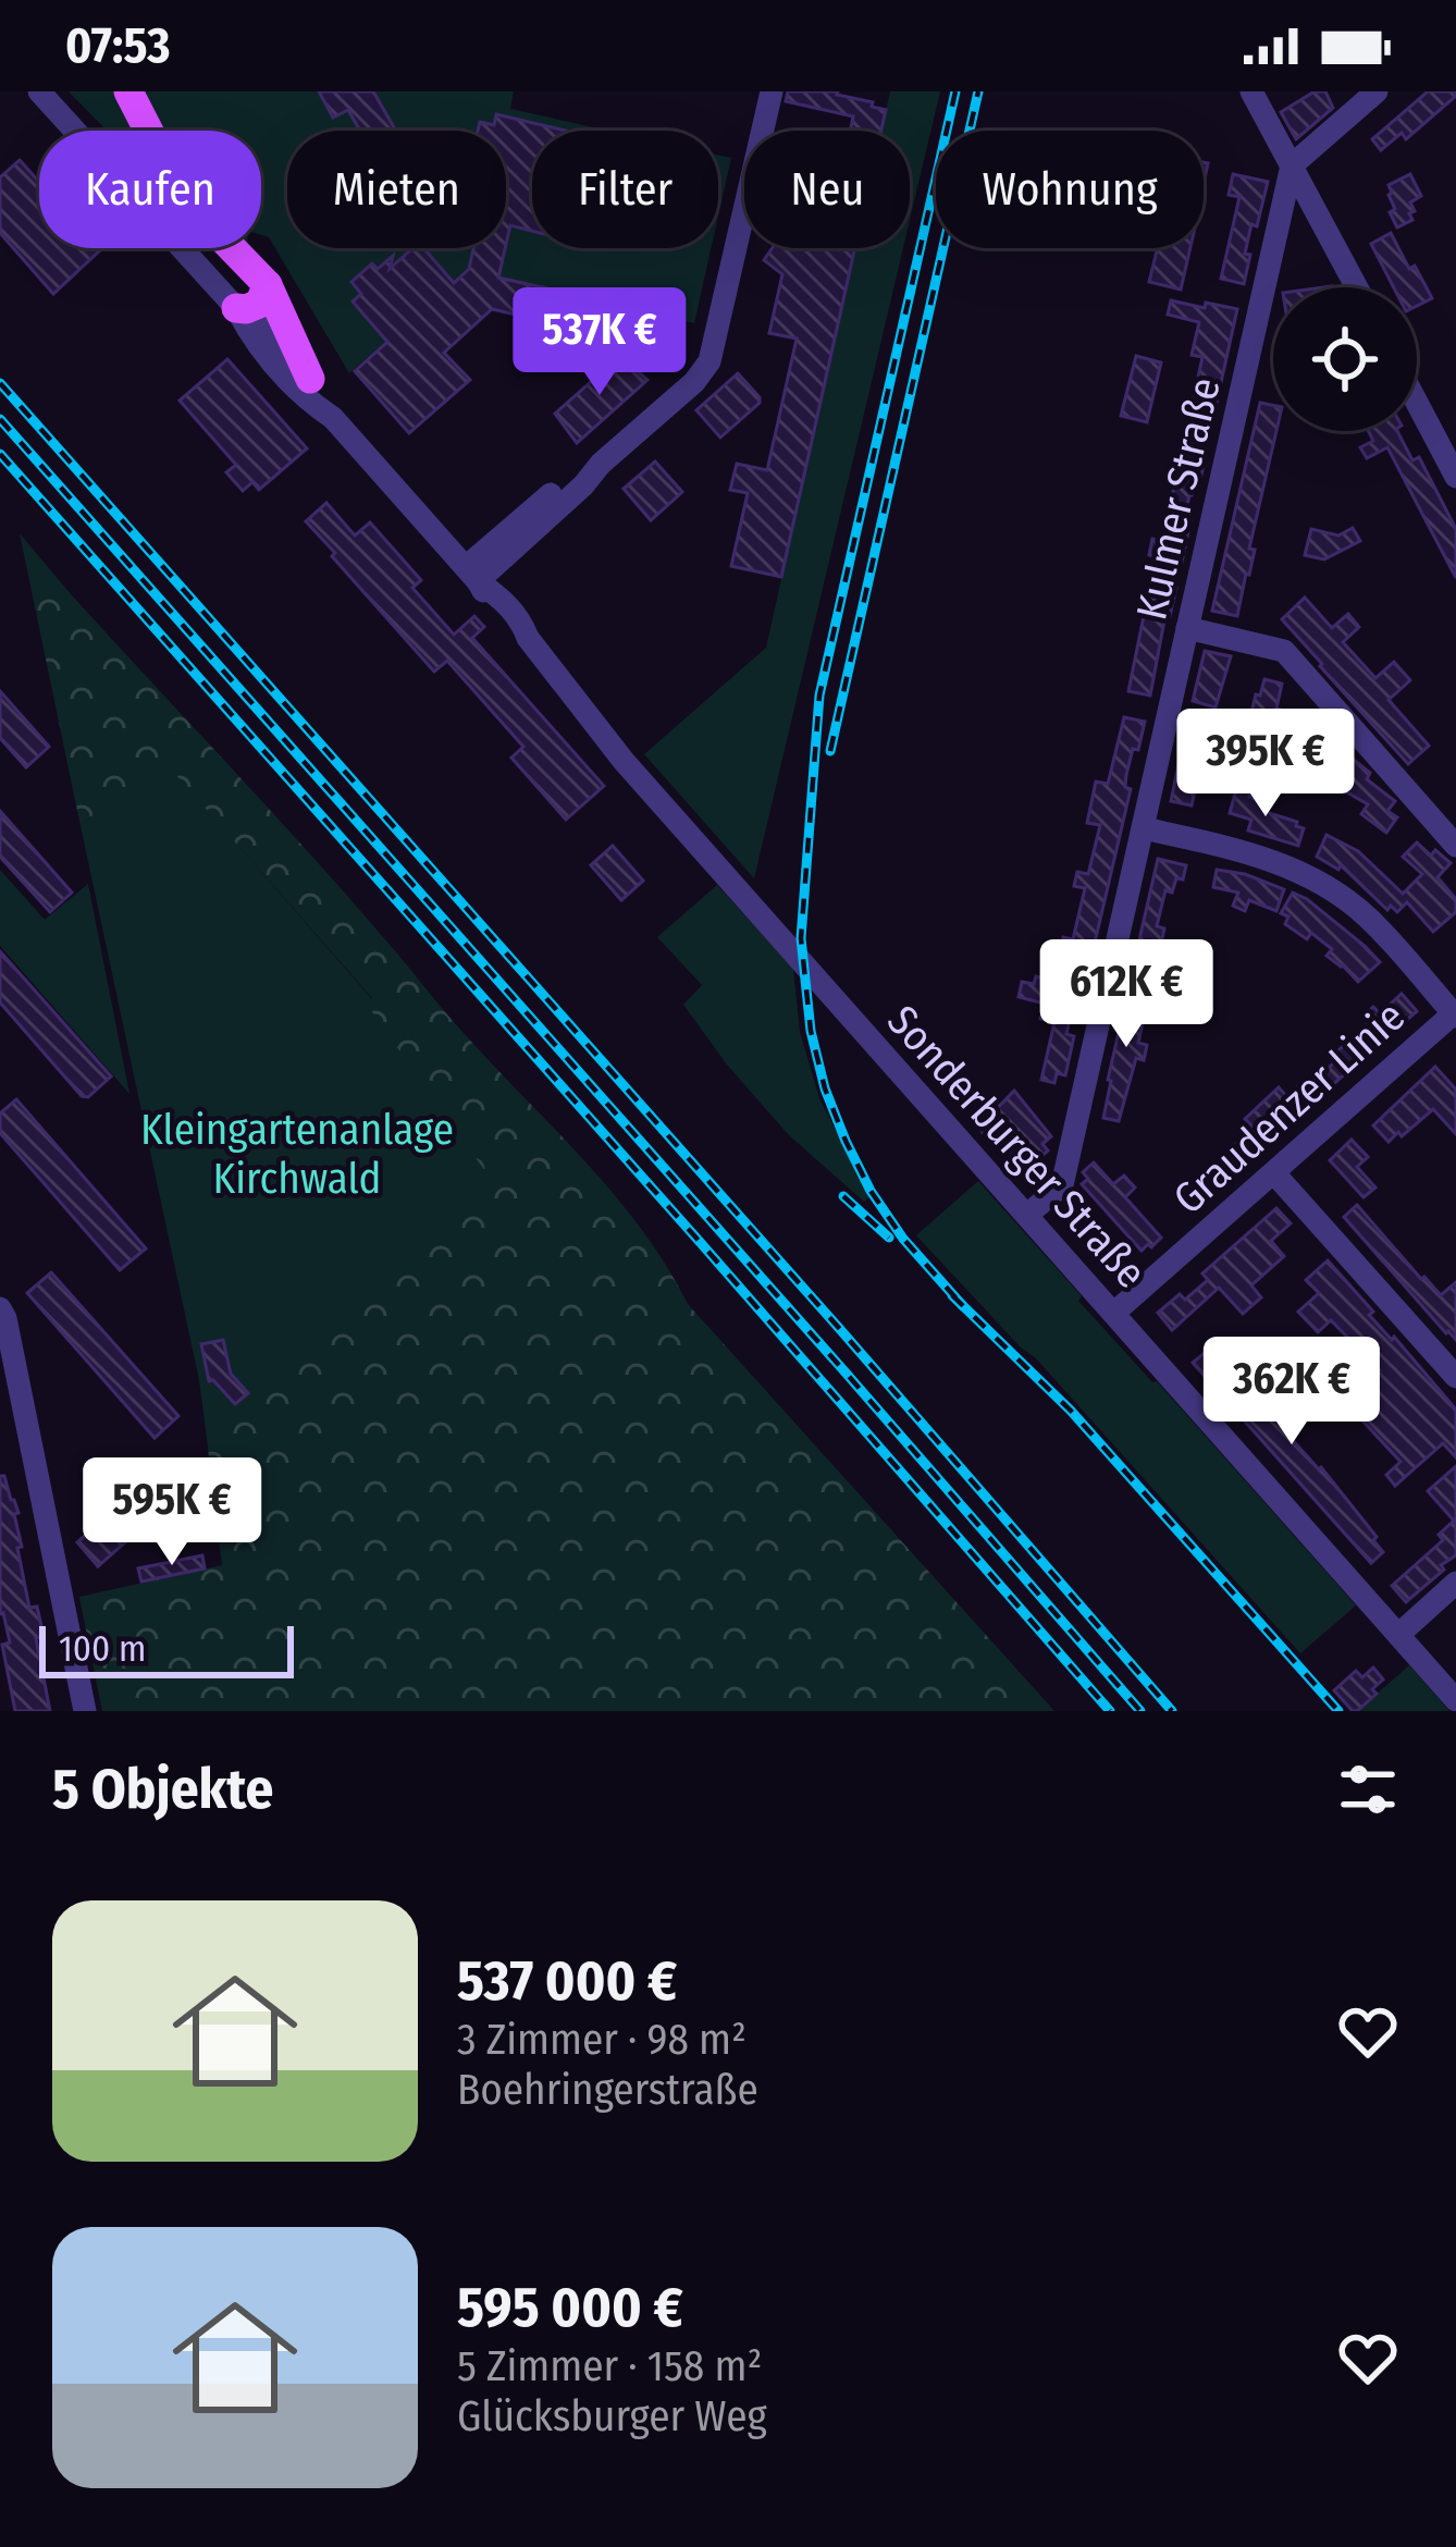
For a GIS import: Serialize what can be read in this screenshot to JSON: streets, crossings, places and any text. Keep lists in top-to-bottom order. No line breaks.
{"streets":{"street":["Kulmer Straße","Graudenzer Linie","Sonderburger Straße"]},"crossings":[["Kulmer Straße","Sonderburger Straße"],["Graudenzer Linie","Sonderburger Straße"]],"parks":["Kleingartenanlage Kirchwald"],"scale_bar":"100 m","page":{"status":"07:53","chip":["Kaufen","Mieten","Filter","Neu","Wohnung"],"price":["537K €","395K €","612K €","362K €","595K €"],"scale":"100 m","heading":"5 Objekte","list":[{"name":"537 000 €","note":"3 Zimmer · 98 m² · Boehringerstraße"},{"name":"595 000 €","note":"5 Zimmer · 158 m² · Glücksburger Weg"}]}}
